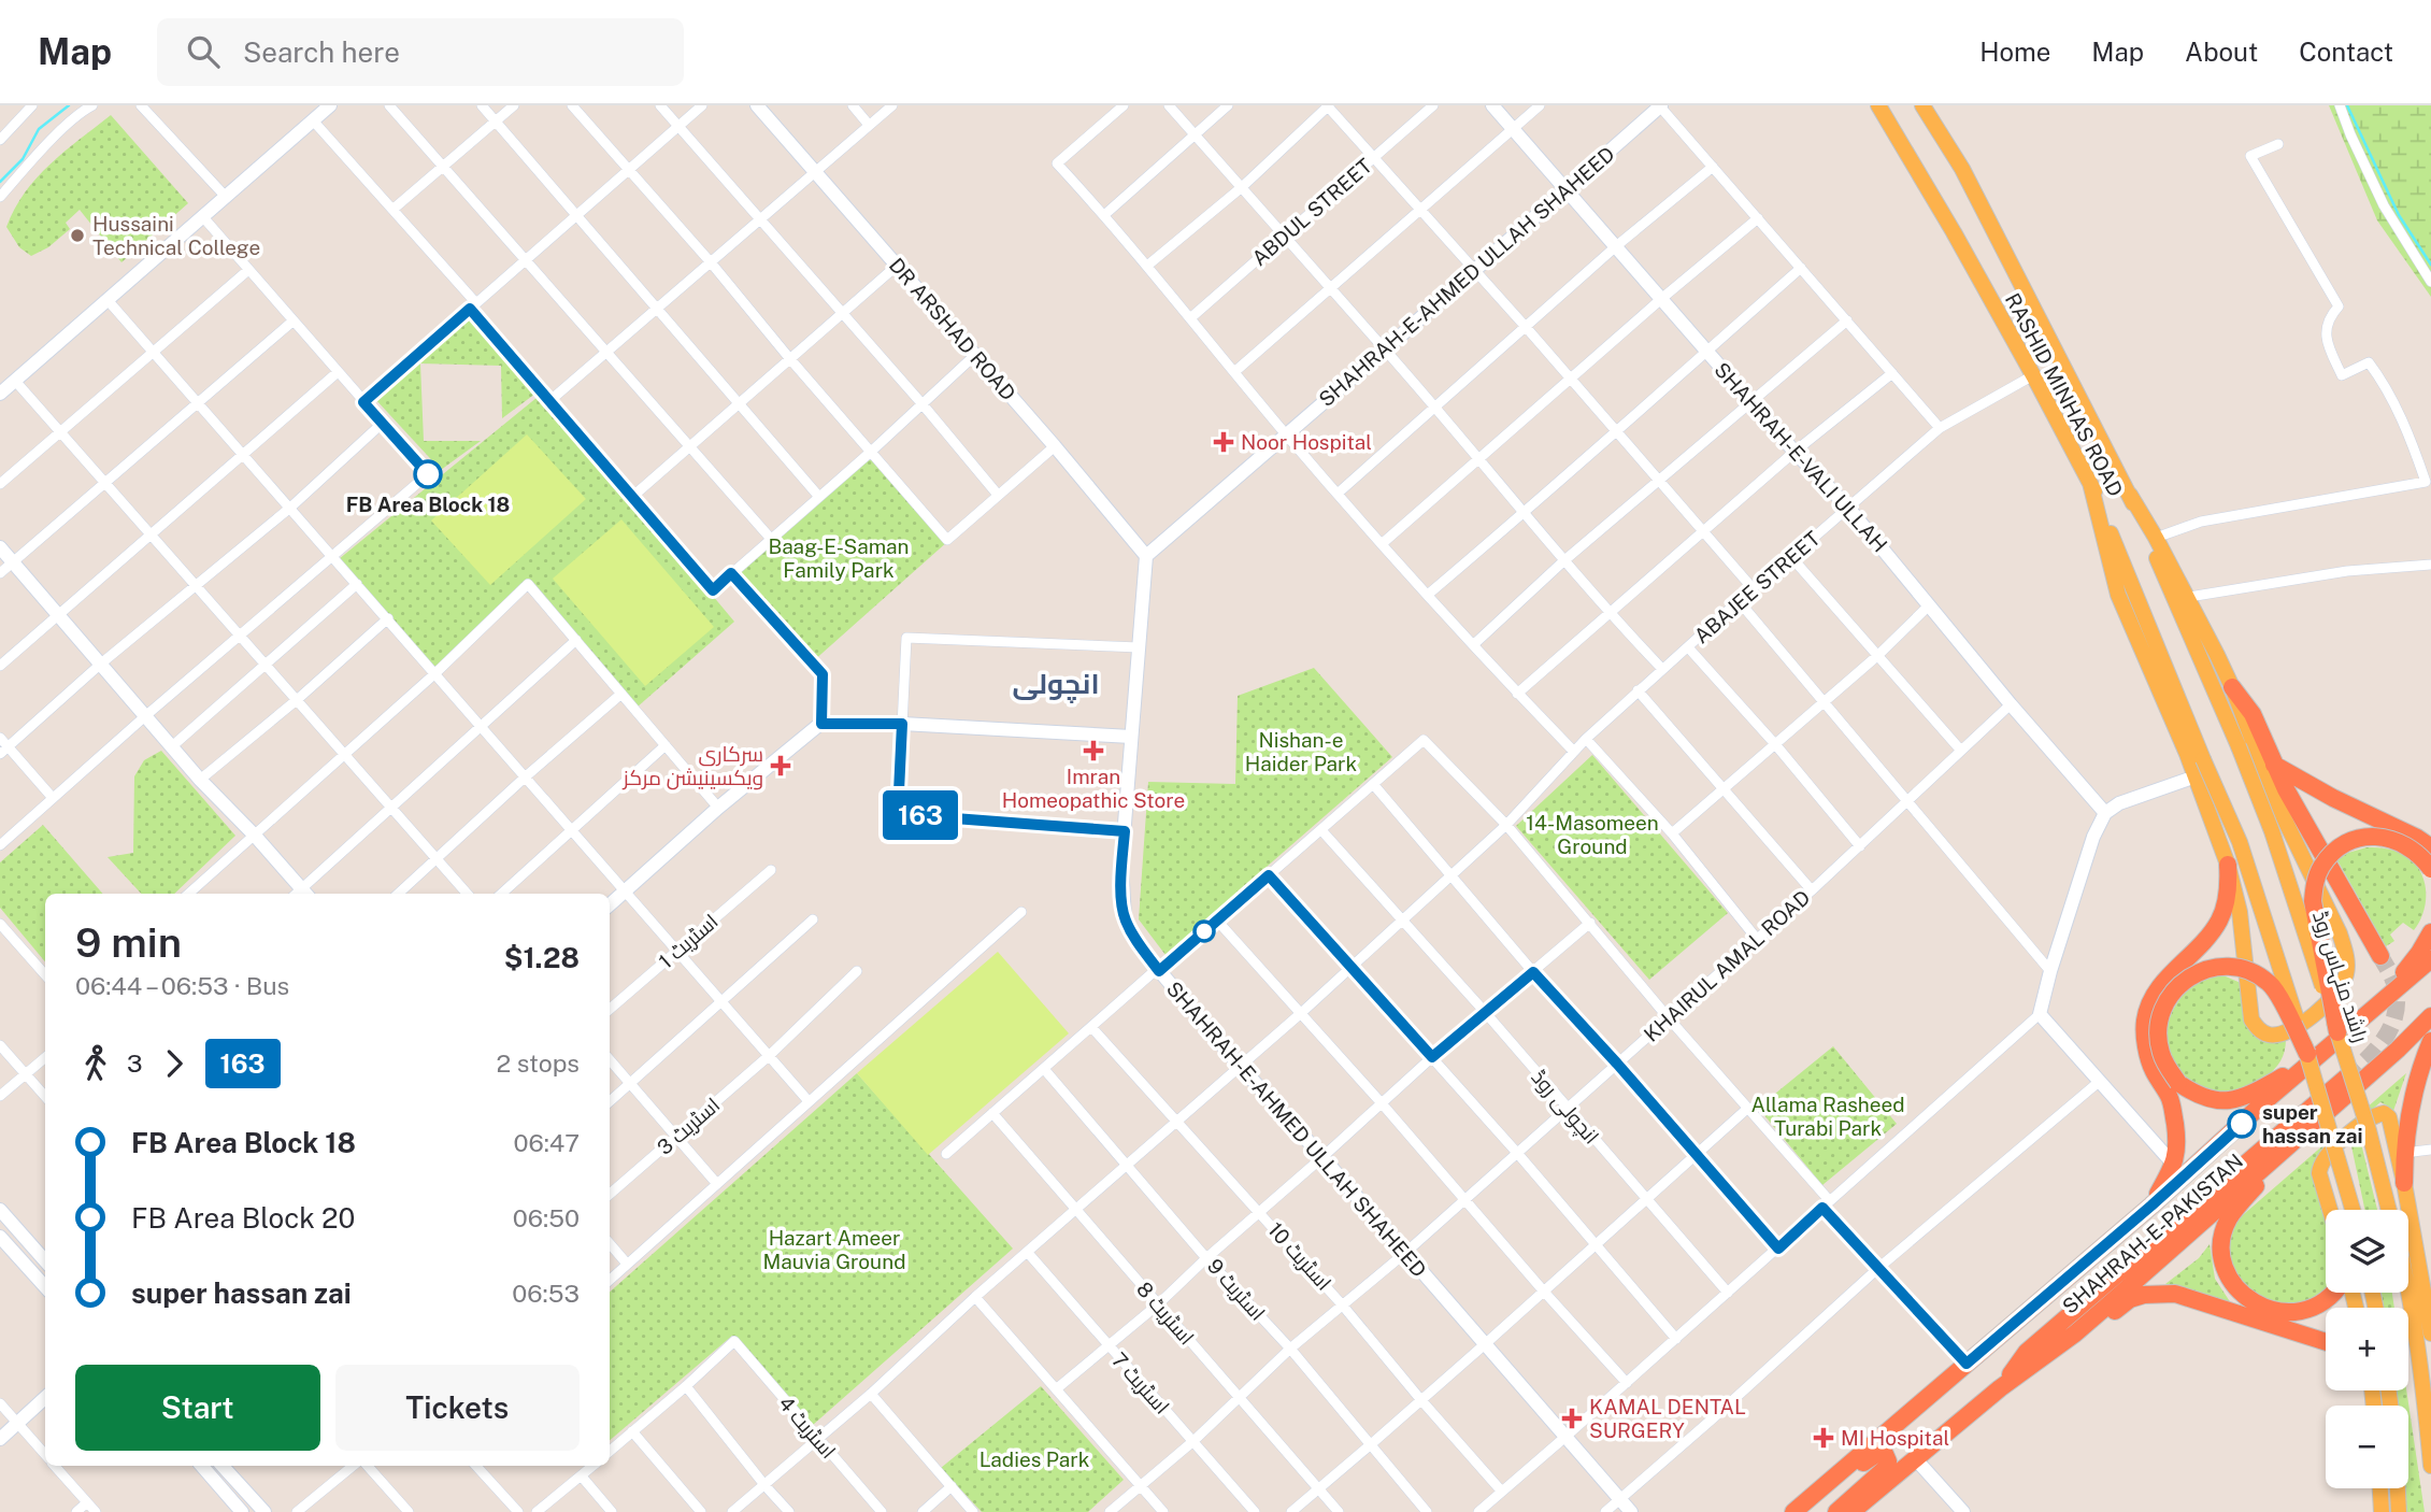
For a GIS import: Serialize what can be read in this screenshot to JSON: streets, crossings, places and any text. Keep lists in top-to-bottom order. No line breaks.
{"streets":{"highway":["SHAHRAH-E-PAKISTAN"],"main road":["RASHID MINHAS ROAD","راشد منہاس روڈ"],"street":["ABDUL STREET","SHAHRAH-E-AHMED ULLAH SHAHEED","DR ARSHAD ROAD","SHAHRAH-E-VALI ULLAH","ABAJEE STREET","اسٹریٹ 1","KHAIRUL AMAL ROAD","انچولی روڈ","اسٹریٹ 3","اسٹریٹ 10","اسٹریٹ 9","اسٹریٹ 8","اسٹریٹ 7","اسٹریٹ 4"]},"crossings":[["SHAHRAH-E-AHMED ULLAH SHAHEED","DR ARSHAD ROAD"],["SHAHRAH-E-AHMED ULLAH SHAHEED","SHAHRAH-E-VALI ULLAH"],["SHAHRAH-E-AHMED ULLAH SHAHEED","ABAJEE STREET"],["SHAHRAH-E-AHMED ULLAH SHAHEED","KHAIRUL AMAL ROAD"],["RASHID MINHAS ROAD","ABAJEE STREET"],["RASHID MINHAS ROAD","راشد منہاس روڈ"],["RASHID MINHAS ROAD","SHAHRAH-E-PAKISTAN"],["SHAHRAH-E-VALI ULLAH","ABAJEE STREET"],["SHAHRAH-E-VALI ULLAH","KHAIRUL AMAL ROAD"],["ABAJEE STREET","انچولی روڈ"],["ABAJEE STREET","اسٹریٹ 10"],["ABAJEE STREET","اسٹریٹ 9"],["ABAJEE STREET","اسٹریٹ 8"],["ABAJEE STREET","اسٹریٹ 7"],["ABAJEE STREET","اسٹریٹ 4"],["KHAIRUL AMAL ROAD","انچولی روڈ"],["KHAIRUL AMAL ROAD","اسٹریٹ 10"],["KHAIRUL AMAL ROAD","اسٹریٹ 9"],["KHAIRUL AMAL ROAD","اسٹریٹ 8"],["KHAIRUL AMAL ROAD","اسٹریٹ 7"]],"districts":["انچولی"],"parks":["Baag-E-Saman Family Park","Nishan-e Haider Park","14-Masomeen Ground","Allama Rasheed Turabi Park","Hazart Ameer Mauvia Ground","Ladies Park"],"places":{"other":["Hussaini Technical College","FB Area Block 18","super hassan zai"],"health":["Noor Hospital","Imran Homeopathic Store","سرکاری ویکسینیشن مرکز","KAMAL DENTAL SURGERY","MI Hospital"]},"lines":["bus line 163"],"page":{"header":"Map","search":"Search here","nav":["Home","Map","About","Contact"],"on_map":"163","heading":["9 min","06:44 – 06:53 · Bus","$1.28"],"legs":["3","163","2 stops"],"list":[{"name":"FB Area Block 18","value":"06:47"},{"name":"FB Area Block 20","value":"06:50"},{"name":"super hassan zai","value":"06:53"}],"map_buttons":["+","−"],"buttons":["Start","Tickets"]}}
